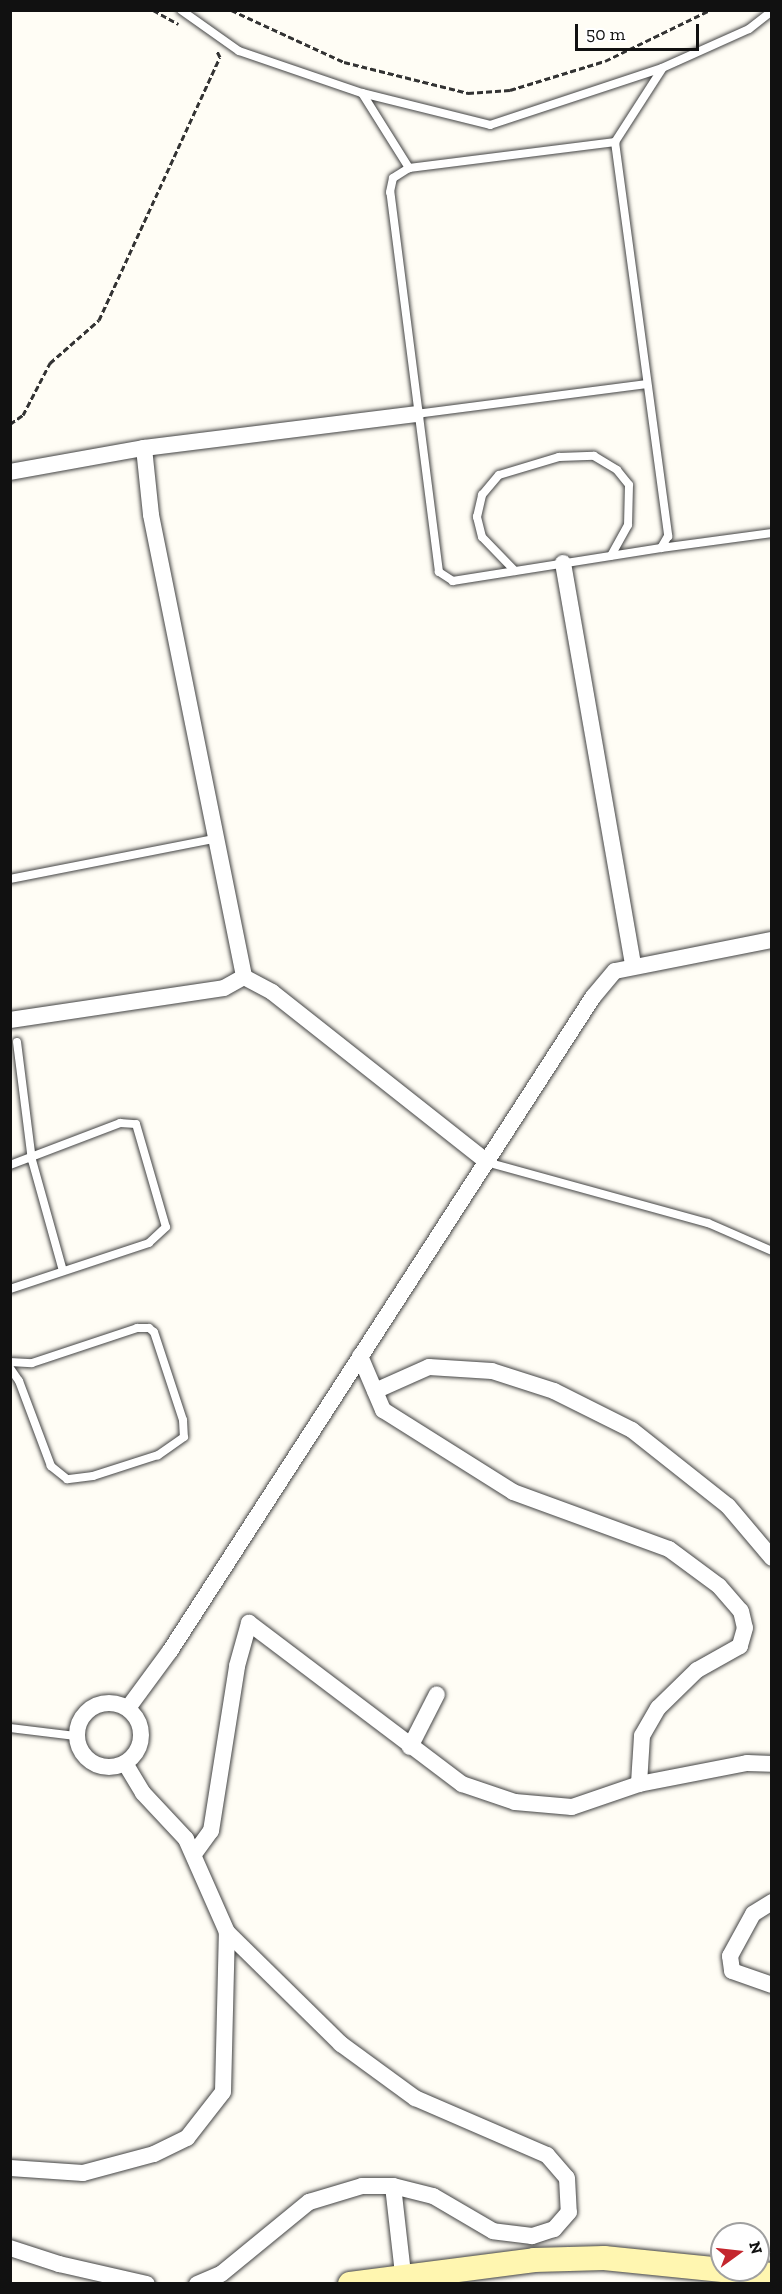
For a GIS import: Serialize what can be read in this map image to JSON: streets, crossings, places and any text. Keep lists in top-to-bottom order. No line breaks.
{"scale_bar":"50 m","north":"right"}
